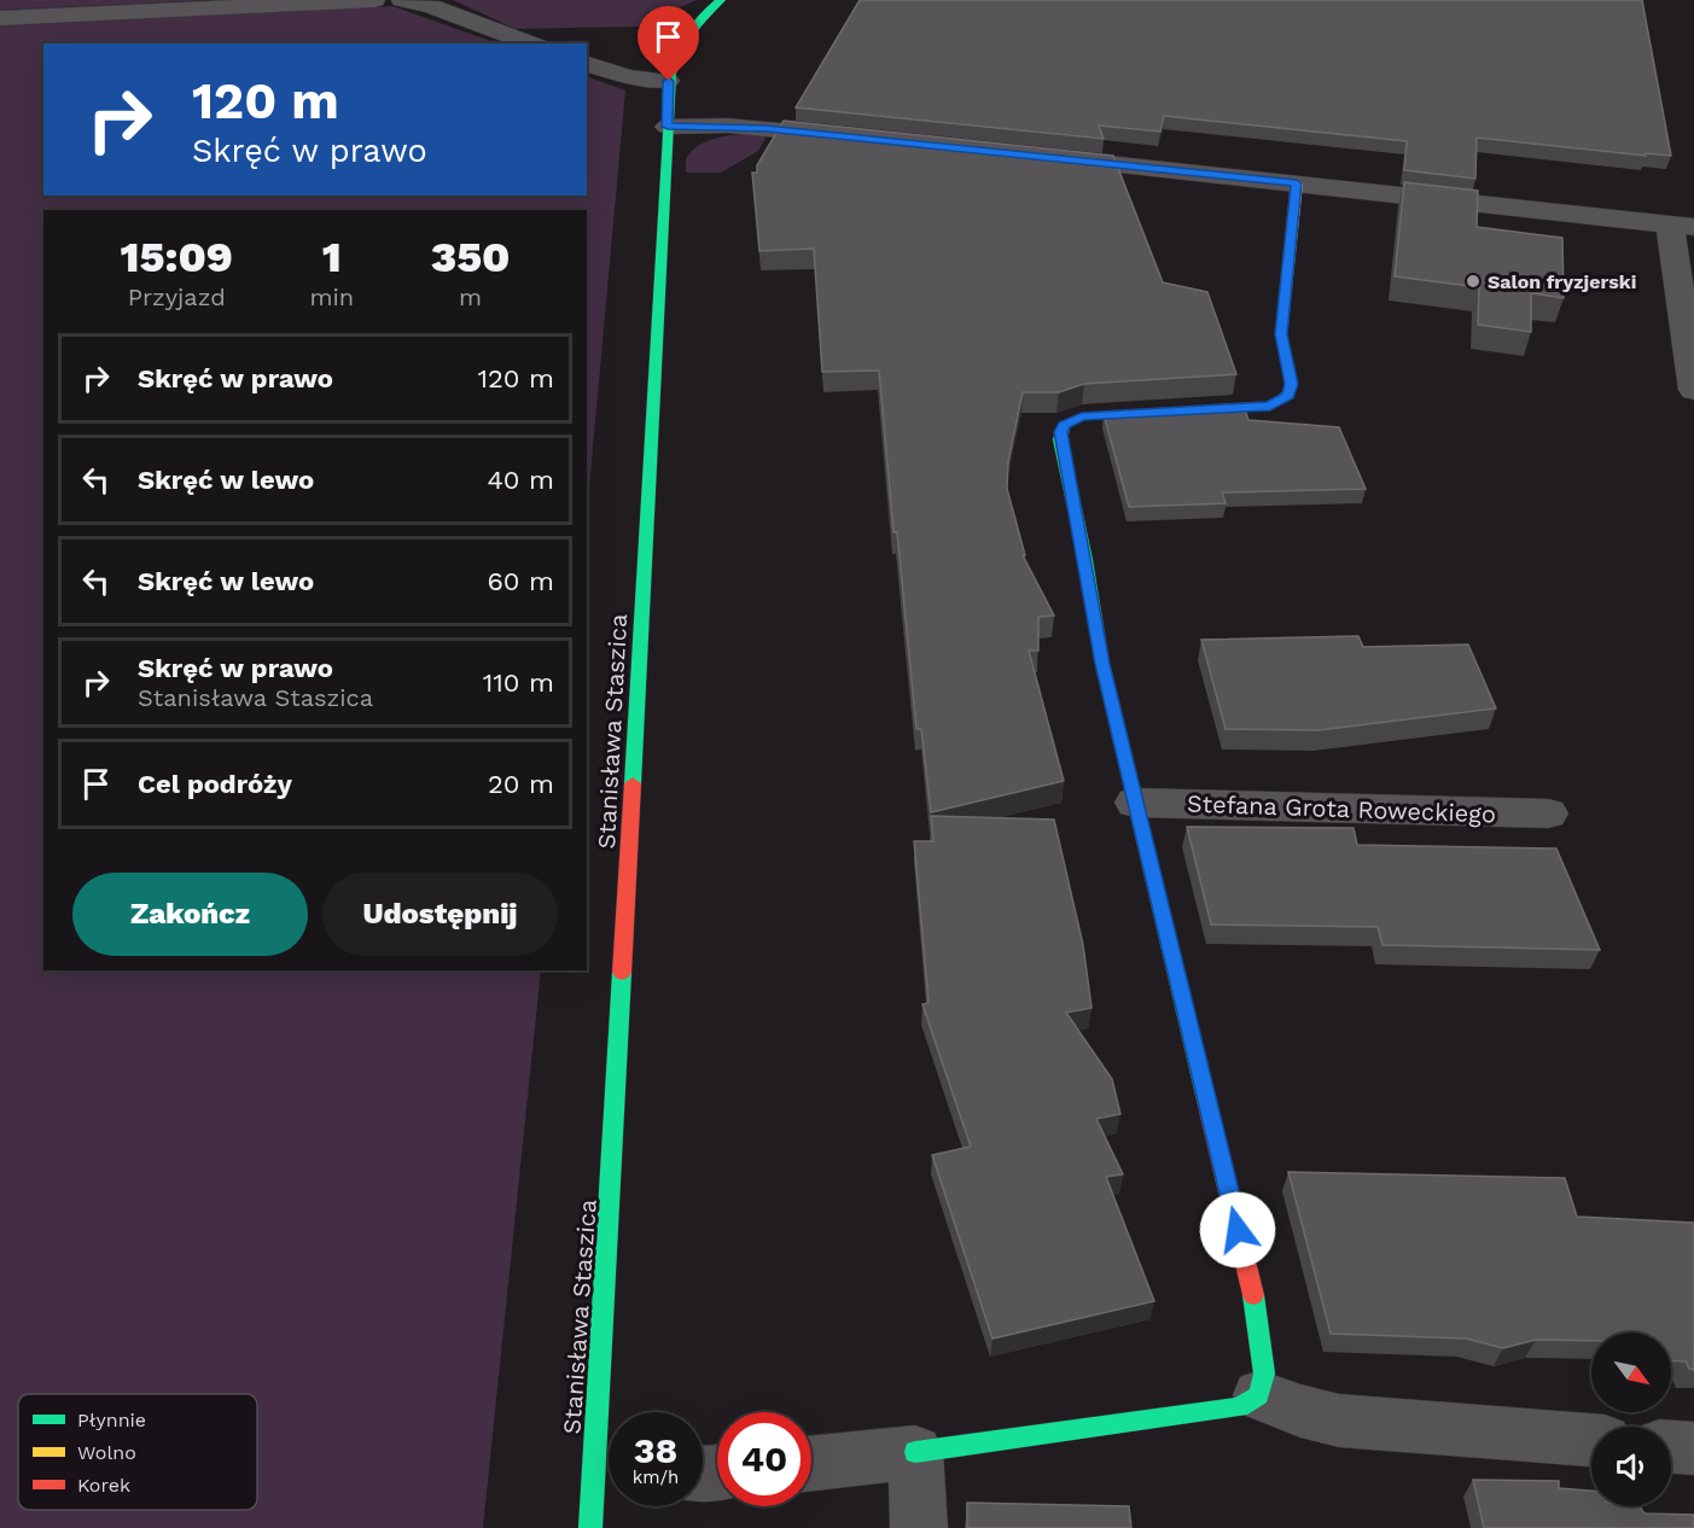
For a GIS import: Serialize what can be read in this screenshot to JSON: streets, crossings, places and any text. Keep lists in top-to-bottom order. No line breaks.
{"streets":{"street":["Stanisława Staszica","Stefana Grota Roweckiego"]},"places":["Salon fryzjerski"],"legend":["Płynnie","Wolno","Korek"],"north":"bottom right","page":{"turn":["120 m","Skręć w prawo"],"eta":["15:09","Przyjazd","1","min","350","m"],"list":[{"name":"Skręć w prawo","value":"120 m"},{"name":"Skręć w lewo","value":"40 m"},{"name":"Skręć w lewo","value":"60 m"},{"name":"Skręć w prawo","note":"Stanisława Staszica","value":"110 m"},{"name":"Cel podróży","value":"20 m"}],"buttons":["Zakończ","Udostępnij"],"speed":"38 km/h","limit":"40"}}
